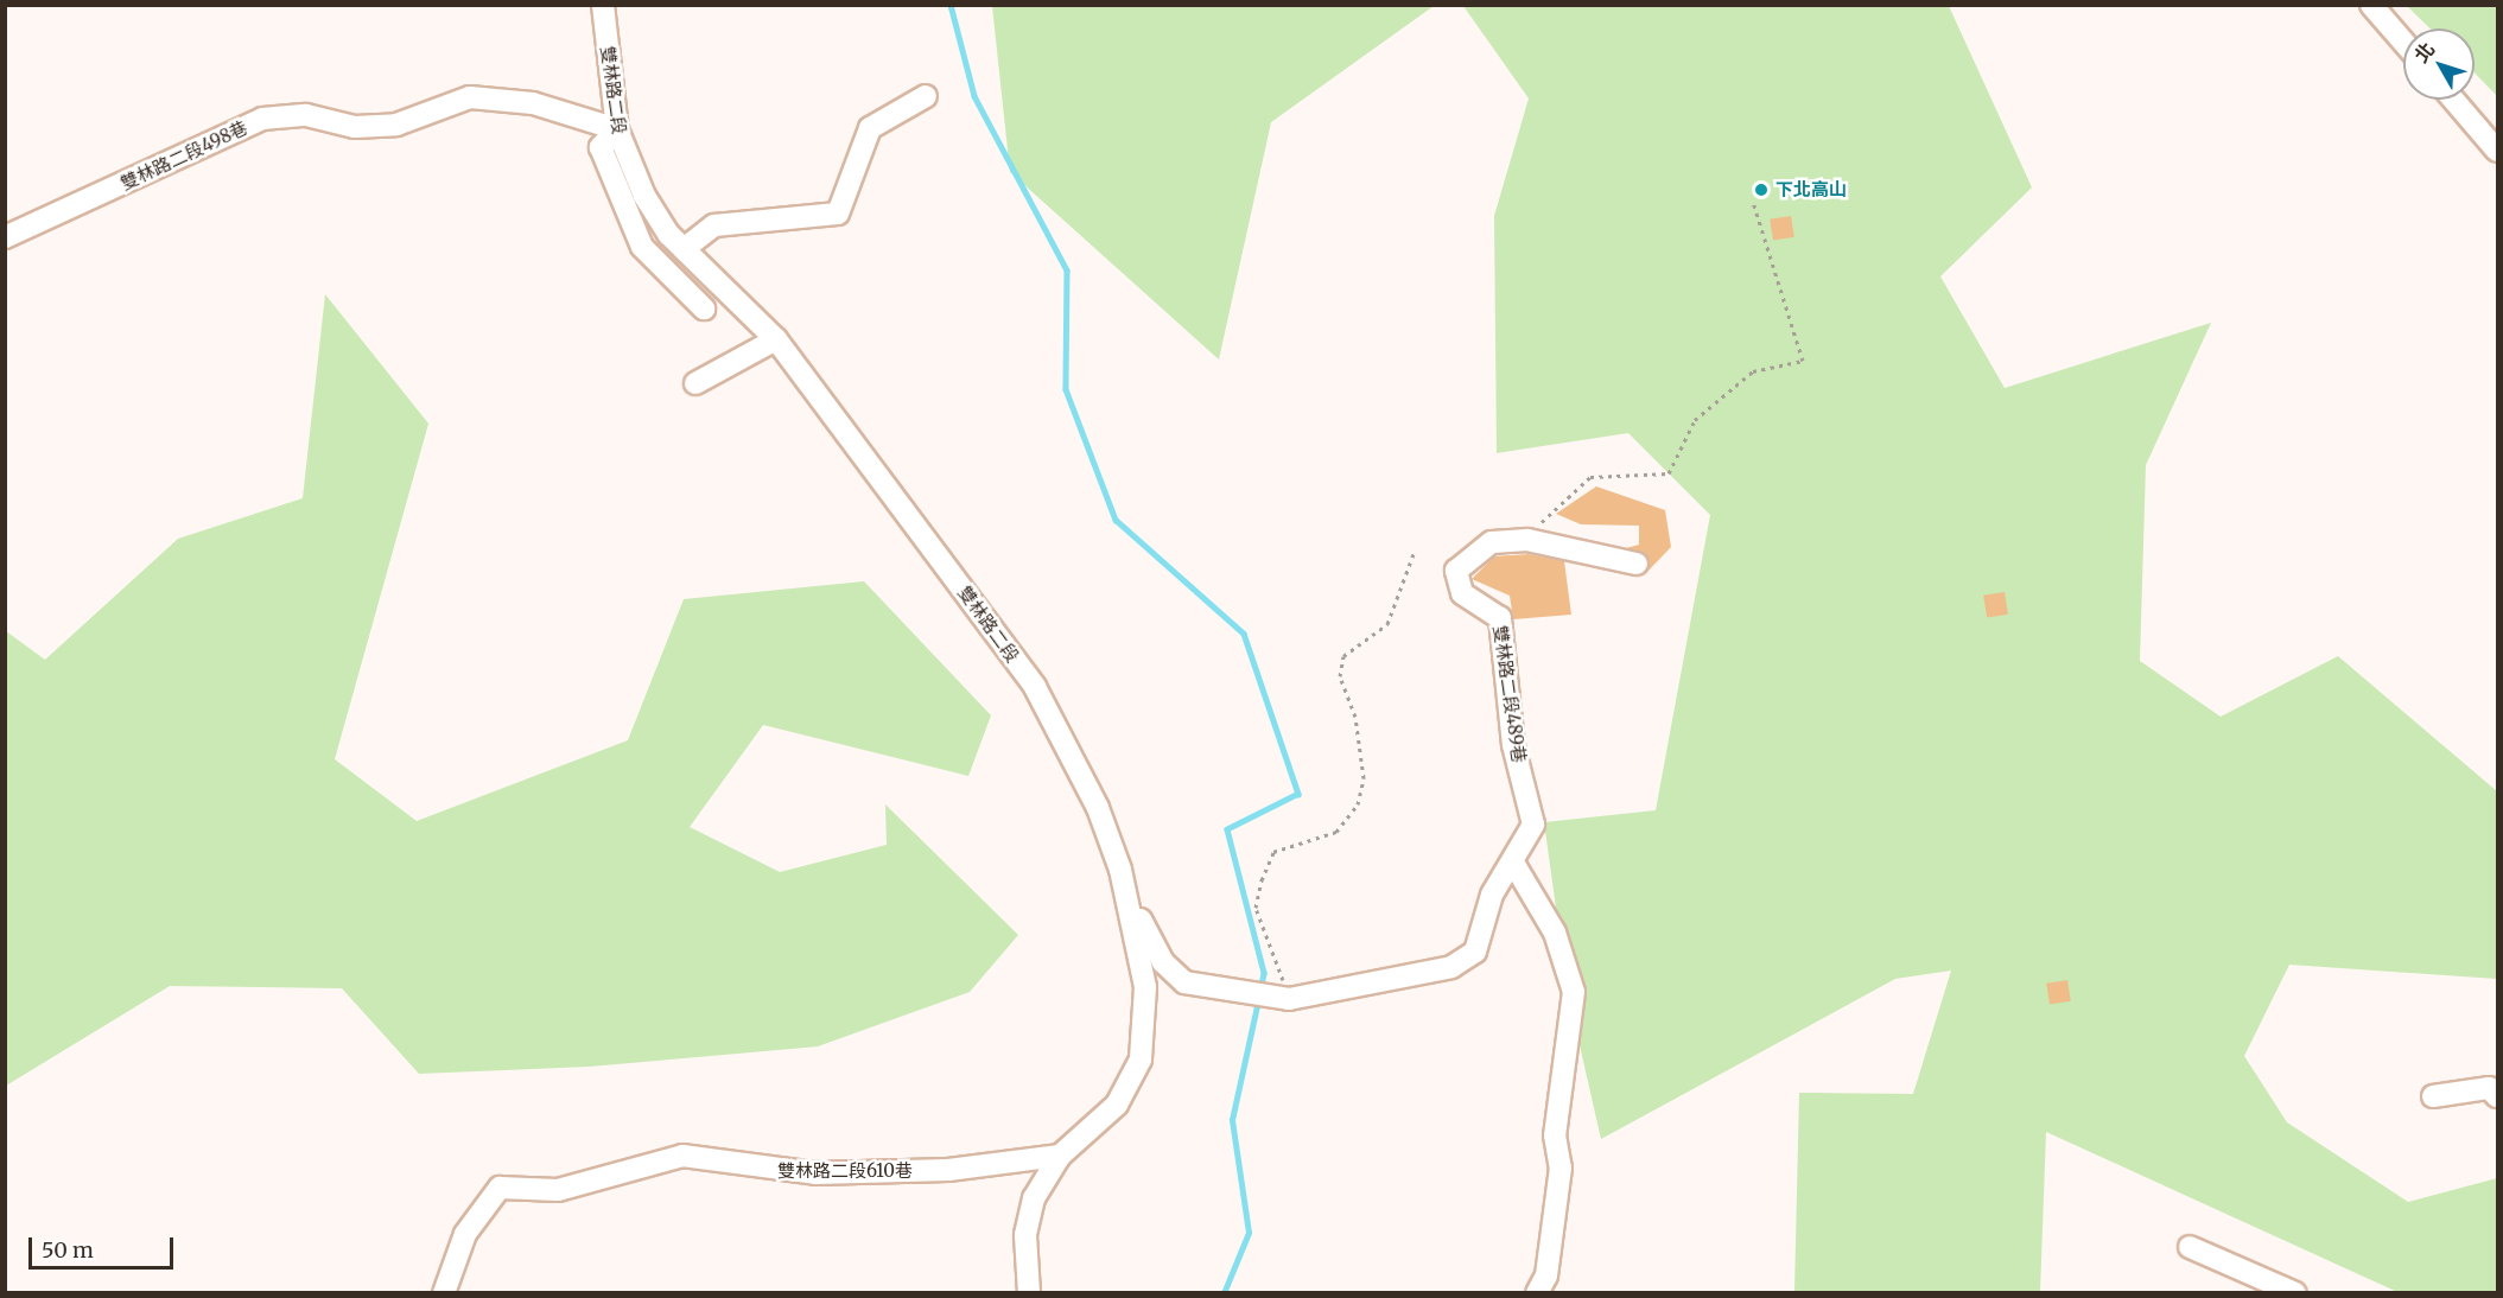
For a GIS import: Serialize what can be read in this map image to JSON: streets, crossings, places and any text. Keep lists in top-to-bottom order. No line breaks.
{"streets":{"street":["雙林路二段","雙林路二段498巷","雙林路二段489巷","雙林路二段610巷"]},"crossings":[["雙林路二段","雙林路二段498巷"],["雙林路二段","雙林路二段610巷"]],"places":["下北高山"],"scale_bar":"50 m","north":"top left"}
